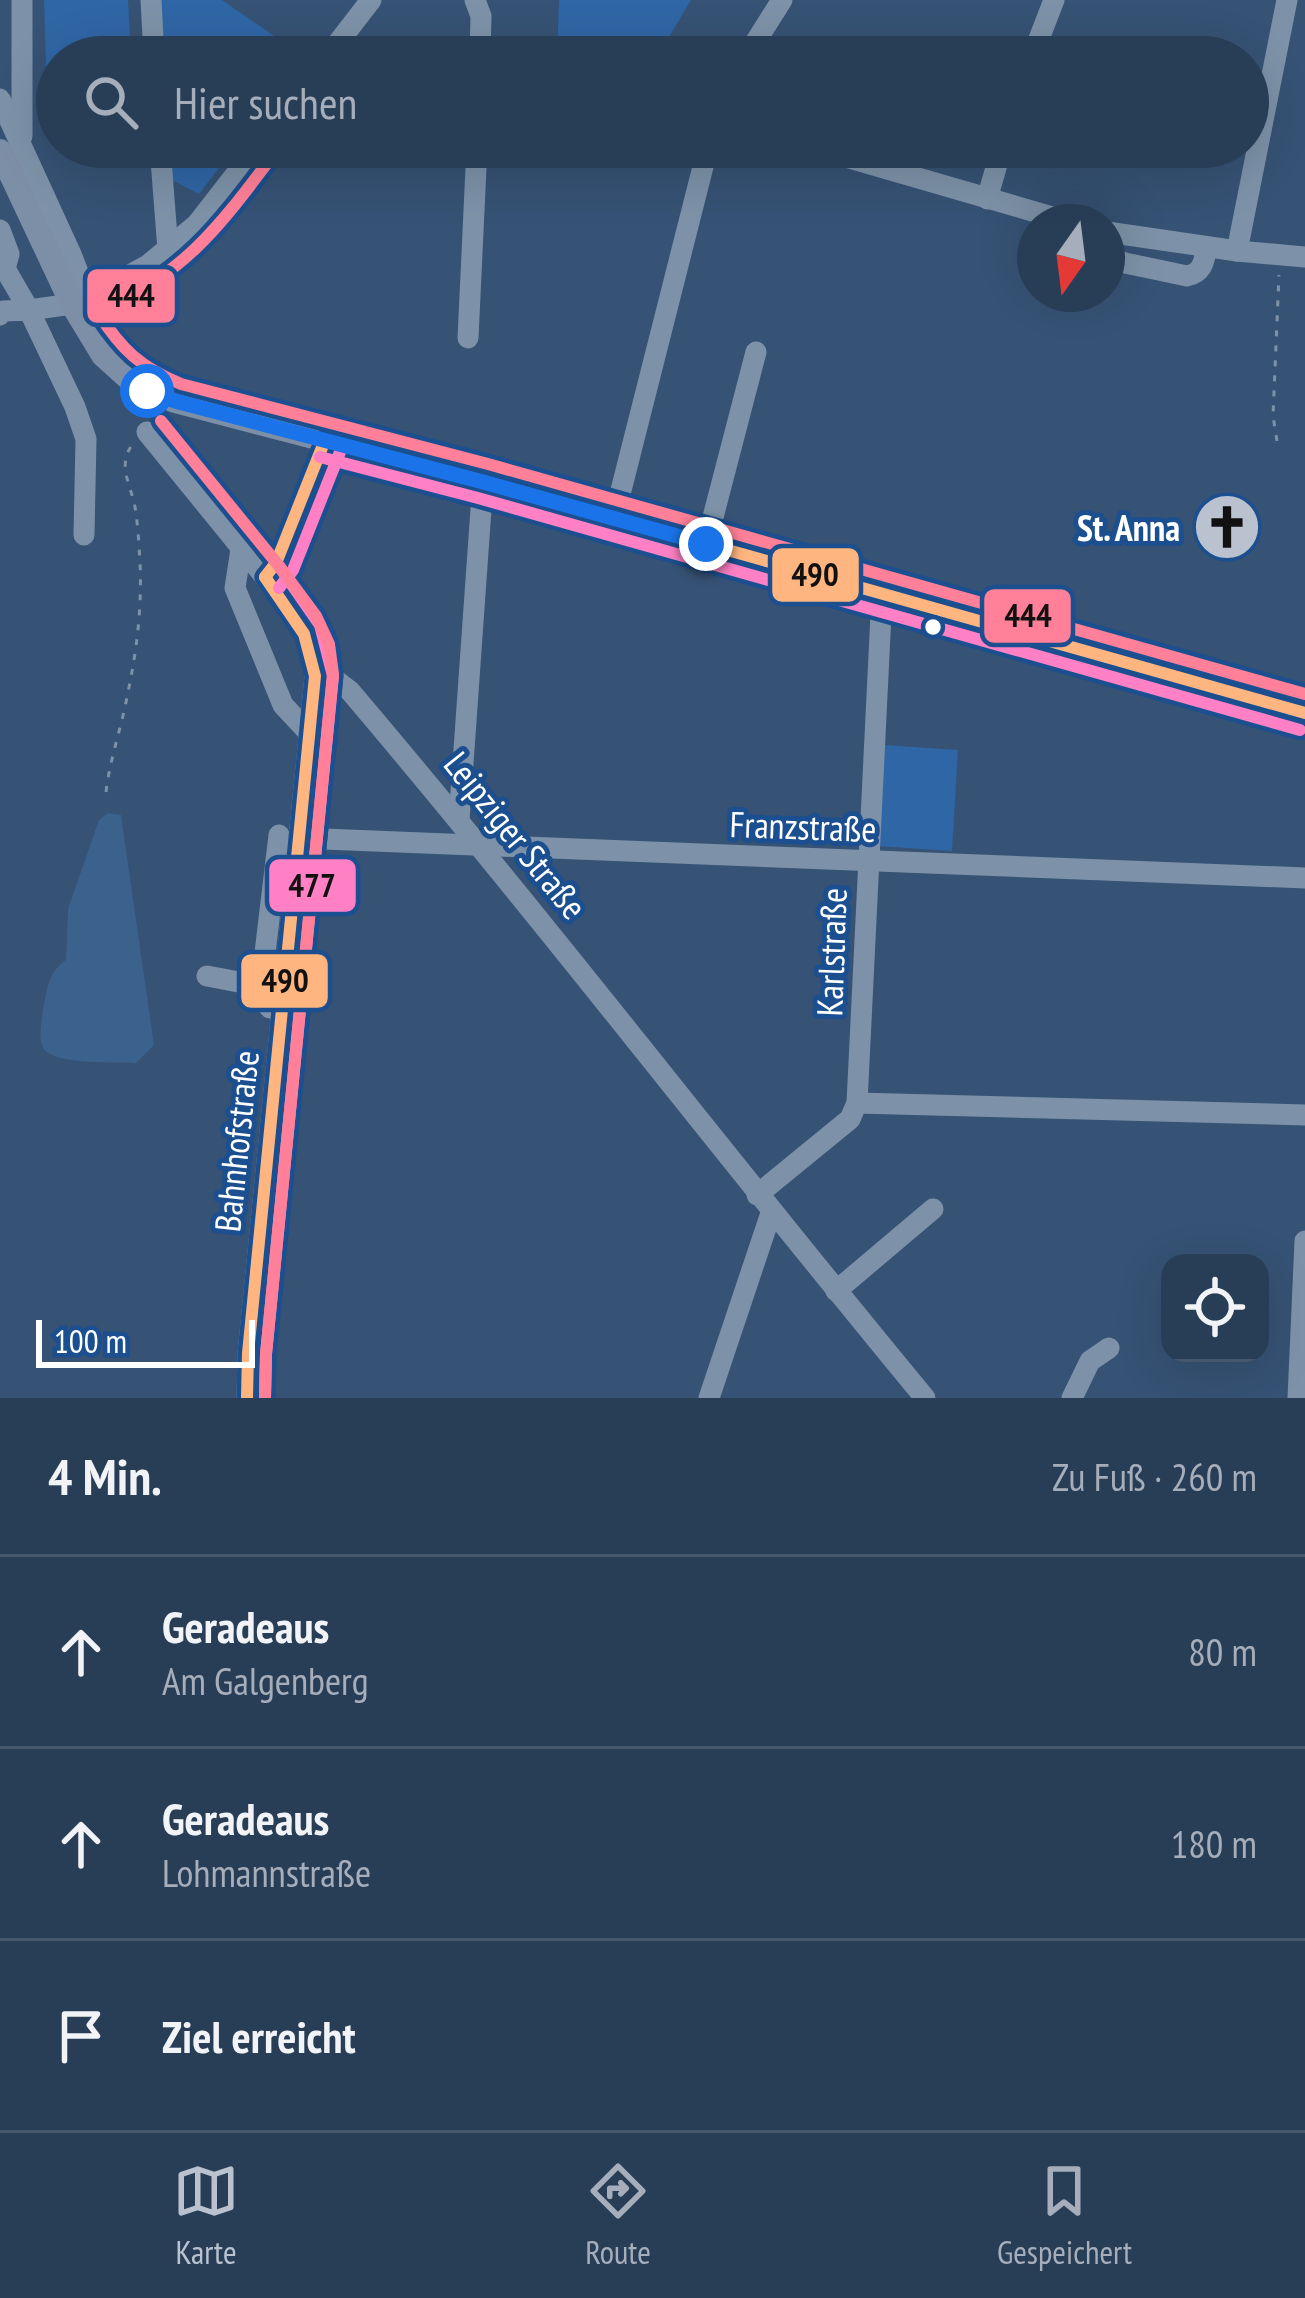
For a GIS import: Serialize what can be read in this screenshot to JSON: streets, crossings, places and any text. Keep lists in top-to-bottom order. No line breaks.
{"streets":{"street":["Franzstraße","Leipziger Straße","Karlstraße","Bahnhofstraße"]},"crossings":[["Franzstraße","Leipziger Straße"],["Franzstraße","Karlstraße"],["Franzstraße","Bahnhofstraße"],["Leipziger Straße","Bahnhofstraße"]],"places":{"church":["St. Anna"]},"lines":["transit line 444","transit line 490","transit line 477"],"scale_bar":"100 m","north":"bottom","page":{"search":"Hier suchen","scale":"100 m","heading":["4 Min.","Zu Fuß · 260 m"],"list":[["Geradeaus","Am Galgenberg","80 m"],["Geradeaus","Lohmannstraße","180 m"],"Ziel erreicht"],"nav":["Karte","Route","Gespeichert"]}}
